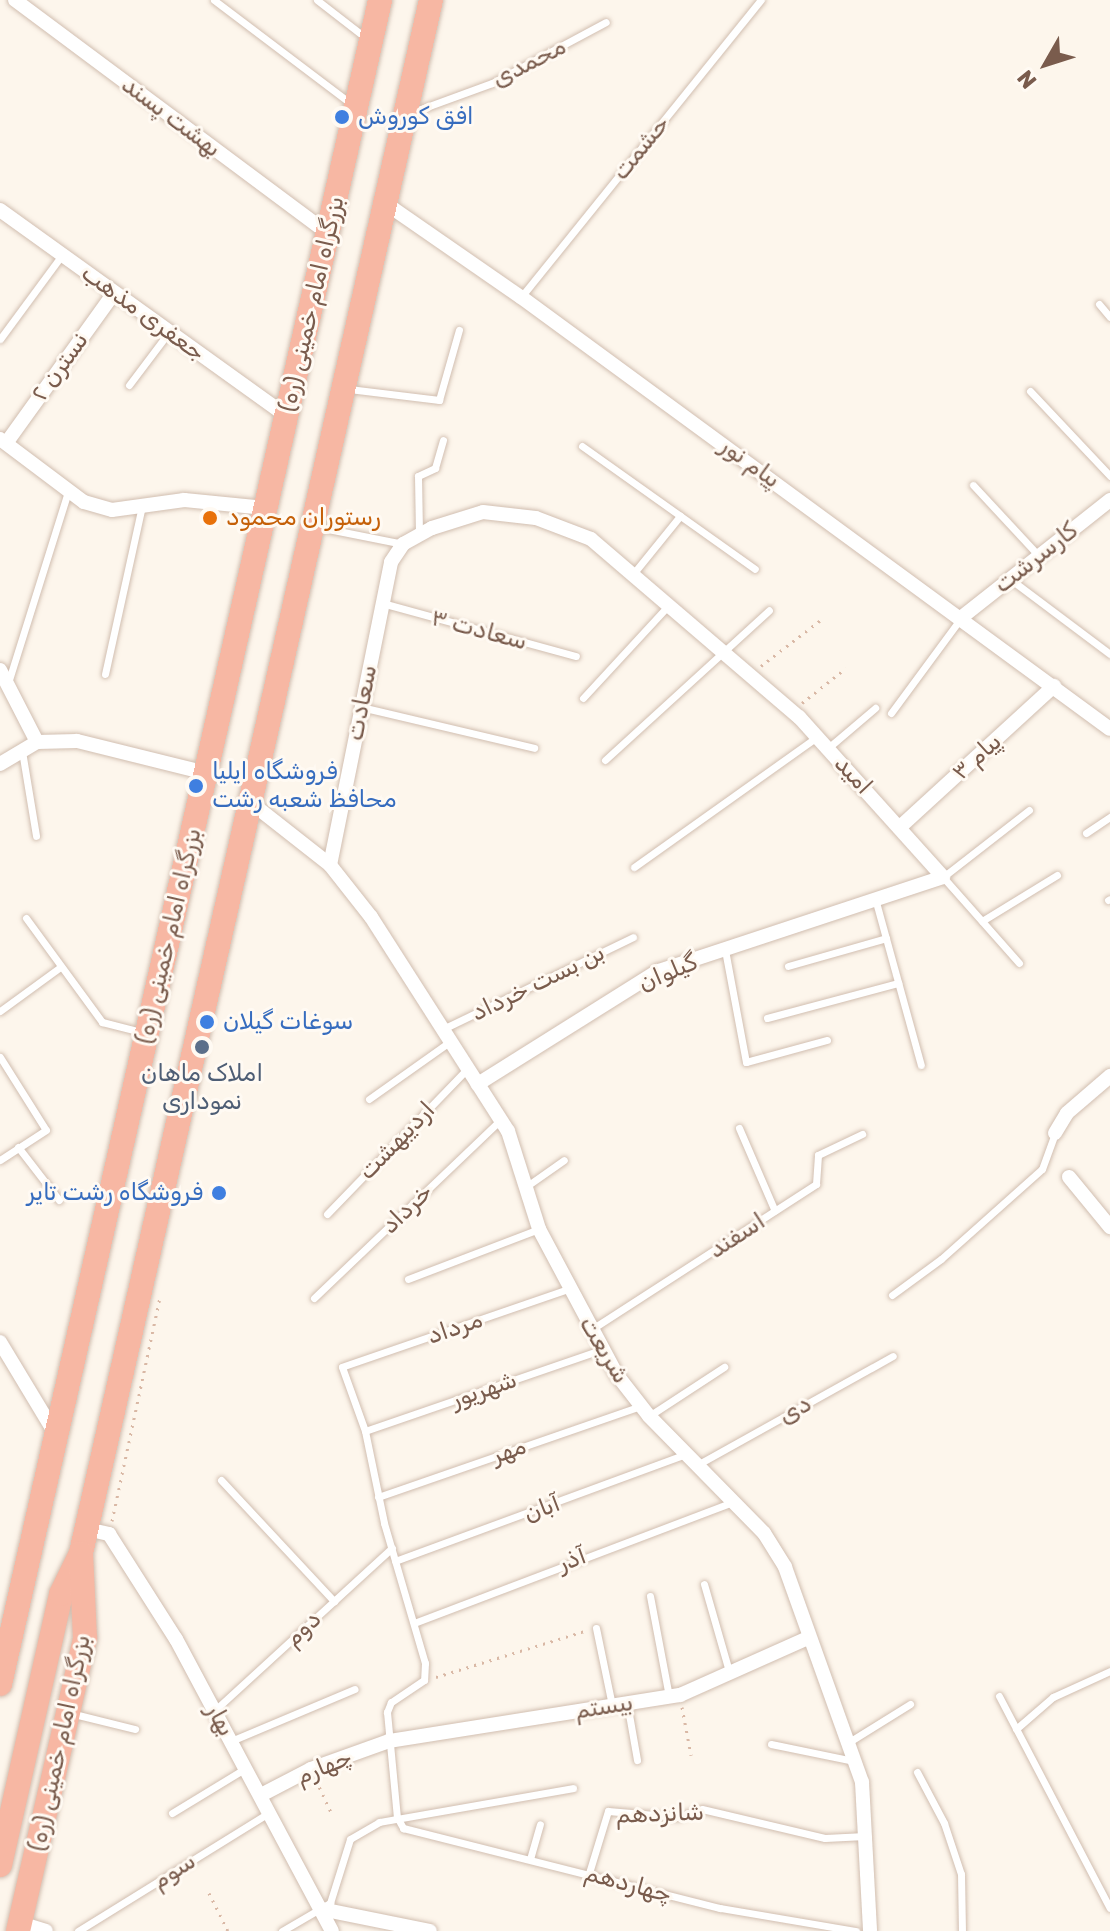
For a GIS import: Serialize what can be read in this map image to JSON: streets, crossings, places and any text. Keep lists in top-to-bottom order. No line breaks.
{"streets":{"highway":["بزرگراه امام خمینی (ره)"],"street":["بهشت پسند","جعفری مذهب","نسترن ۲","پیام نور","کارسرشت","سعادت","پیام ۳","امید","گیلوان","شریعت","بیستم","بهار","چهارم"],"lane":["محمدی","حشمت","سعادت ۳","بن بست خرداد","اردیبهشت","خرداد","اسفند","مرداد","شهریور","دی","مهر","آبان","آذر","دوم","شانزدهم","سوم","چهاردهم"]},"crossings":[["محمدی","بزرگراه امام خمینی (ره)"],["بهشت پسند","بزرگراه امام خمینی (ره)"],["حشمت","پیام نور"],["بزرگراه امام خمینی (ره)","جعفری مذهب"],["بزرگراه امام خمینی (ره)","پیام نور"],["بزرگراه امام خمینی (ره)","شریعت"],["بزرگراه امام خمینی (ره)","بهار"],["جعفری مذهب","نسترن ۲"],["پیام نور","کارسرشت"],["پیام نور","پیام ۳"],["سعادت ۳","سعادت"],["سعادت","امید"],["سعادت","شریعت"],["پیام ۳","امید"],["امید","گیلوان"],["گیلوان","شریعت"],["بن بست خرداد","شریعت"],["اردیبهشت","شریعت"],["خرداد","شریعت"],["اسفند","شریعت"],["مرداد","شریعت"],["مرداد","شهریور"],["شریعت","شهریور"],["شریعت","دی"],["شریعت","مهر"],["شریعت","آبان"],["شریعت","آذر"],["شریعت","بیستم"],["شریعت","شانزدهم"],["دی","آبان"],["دوم","بهار"],["بیستم","چهارم"],["بهار","چهارم"],["بهار","سوم"],["شانزدهم","چهاردهم"]],"places":["افق کوروش","رستوران محمود","فروشگاه ایلیا محافظ شعبه رشت","سوغات گیلان","املاک ماهان نموداری","فروشگاه رشت تاير"],"north":"bottom left"}
